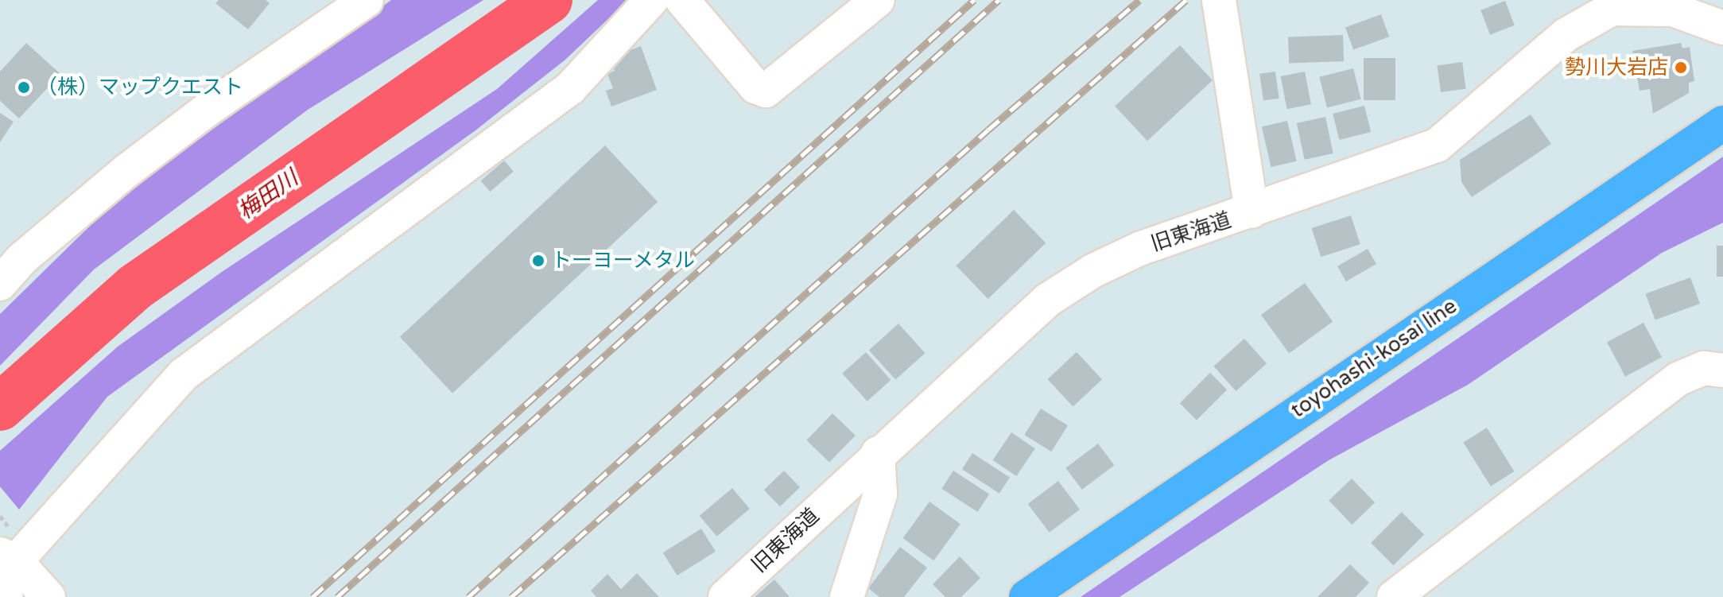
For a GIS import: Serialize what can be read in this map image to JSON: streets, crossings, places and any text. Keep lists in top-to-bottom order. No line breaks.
{"streets":{"main road":["toyohashi-kosai line"],"street":["旧東海道"]},"water":["梅田川"],"places":["勢川大岩店","（株）マップクエスト","トーヨーメタル"]}
